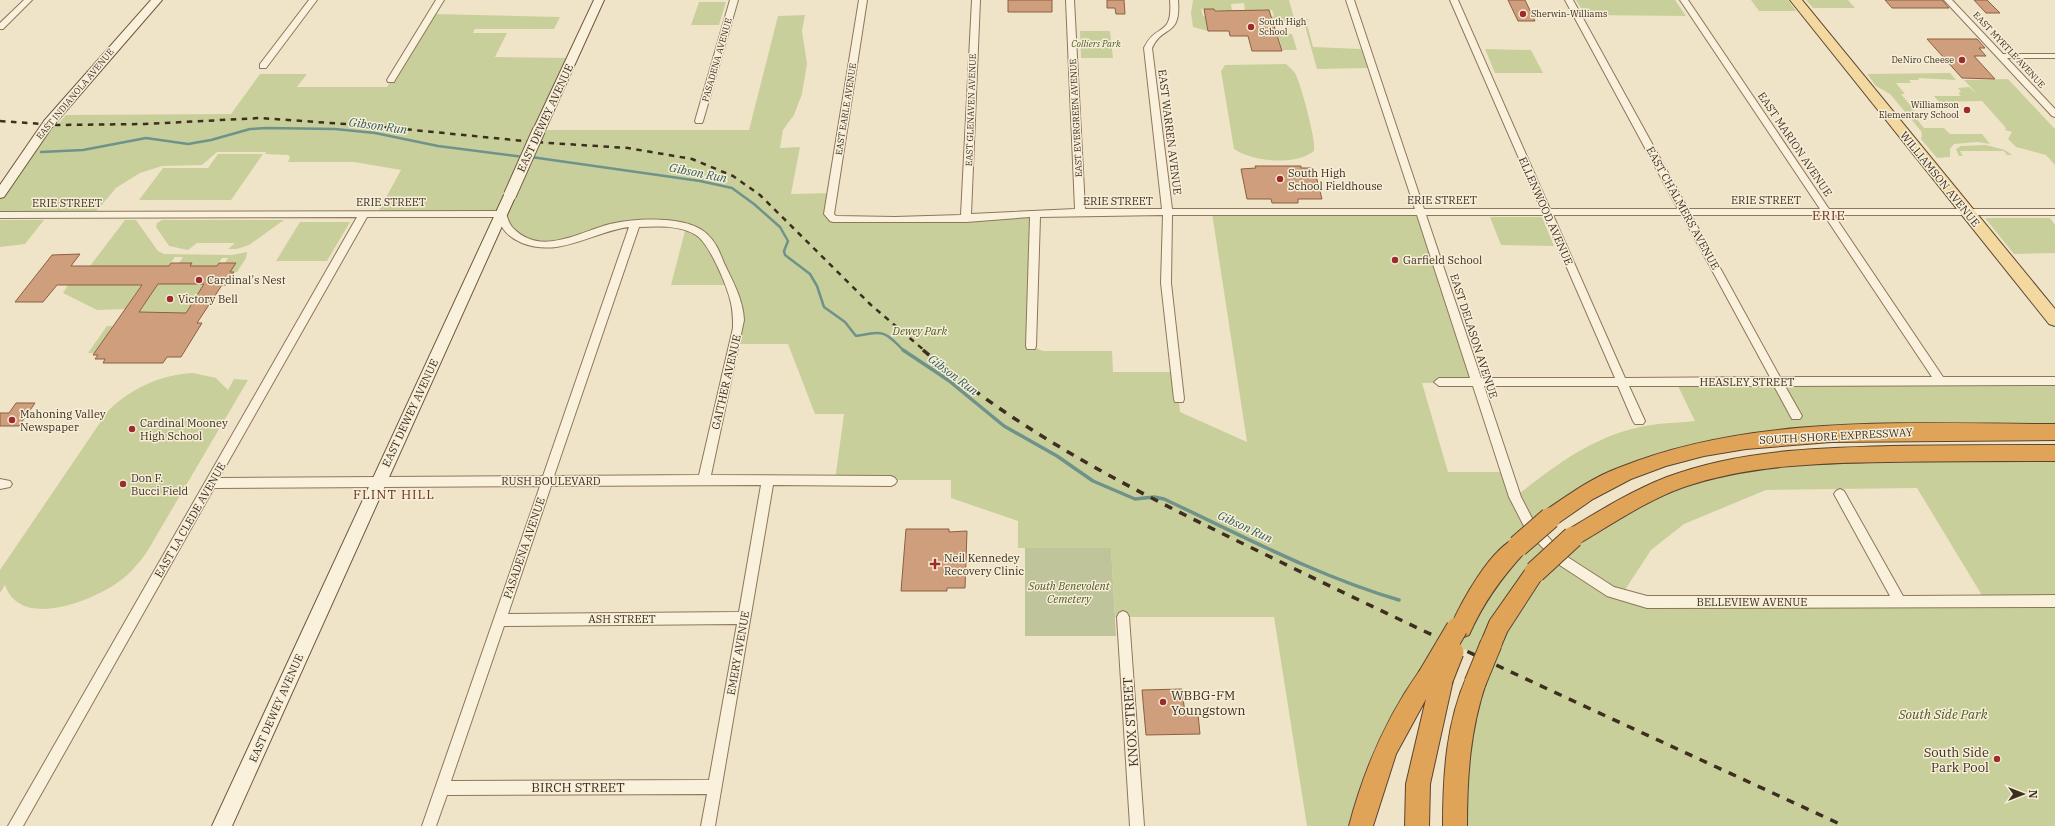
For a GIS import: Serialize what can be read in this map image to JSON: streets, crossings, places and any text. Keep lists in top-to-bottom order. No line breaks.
{"streets":{"highway":["SOUTH SHORE EXPRESSWAY"],"main road":["WILLIAMSON AVENUE"],"street":["EAST MYRTLE AVENUE","PASADENA AVENUE","EAST INDIANOLA AVENUE","EAST EARLE AVENUE","EAST GLENAVEN AVENUE","EAST DEWEY AVENUE","EAST EVERGREEN AVENUE","EAST WARREN AVENUE","EAST MARION AVENUE","ERIE STREET","EAST CHALMERS AVENUE","ELLENWOOD AVENUE","EAST DELASON AVENUE","GAITHER AVENUE","HEASLEY STREET","RUSH BOULEVARD","EAST LA CLEDE AVENUE","BELLEVIEW AVENUE","ASH STREET","EMERY AVENUE","KNOX STREET","BIRCH STREET"]},"crossings":[["PASADENA AVENUE","GAITHER AVENUE"],["PASADENA AVENUE","RUSH BOULEVARD"],["PASADENA AVENUE","ASH STREET"],["PASADENA AVENUE","BIRCH STREET"],["EAST EARLE AVENUE","ERIE STREET"],["EAST GLENAVEN AVENUE","ERIE STREET"],["EAST DEWEY AVENUE","ERIE STREET"],["EAST DEWEY AVENUE","RUSH BOULEVARD"],["EAST EVERGREEN AVENUE","ERIE STREET"],["EAST WARREN AVENUE","ERIE STREET"],["EAST MARION AVENUE","ERIE STREET"],["EAST MARION AVENUE","HEASLEY STREET"],["WILLIAMSON AVENUE","ERIE STREET"],["ERIE STREET","EAST CHALMERS AVENUE"],["ERIE STREET","ELLENWOOD AVENUE"],["ERIE STREET","EAST DELASON AVENUE"],["ERIE STREET","EAST LA CLEDE AVENUE"],["EAST CHALMERS AVENUE","HEASLEY STREET"],["ELLENWOOD AVENUE","HEASLEY STREET"],["EAST DELASON AVENUE","HEASLEY STREET"],["EAST DELASON AVENUE","BELLEVIEW AVENUE"],["GAITHER AVENUE","RUSH BOULEVARD"],["RUSH BOULEVARD","EAST LA CLEDE AVENUE"],["RUSH BOULEVARD","EMERY AVENUE"],["ASH STREET","EMERY AVENUE"],["EMERY AVENUE","BIRCH STREET"]],"districts":["ERIE","FLINT HILL"],"water":["Gibson Run"],"parks":["Colliers Park","Dewey Park","South Benevolent Cemetery","South Side Park"],"places":{"other":["Sherwin-Williams","South High School","DeNiro Cheese","Williamson Elementary School","South High School Fieldhouse","Garfield School","Cardinal's Nest","Victory Bell","Mahoning Valley Newspaper","Cardinal Mooney High School","Don F. Bucci Field","WBBG-FM Youngstown","South Side Park Pool"],"health":["Neil Kennedey Recovery Clinic"]},"north":"right"}
